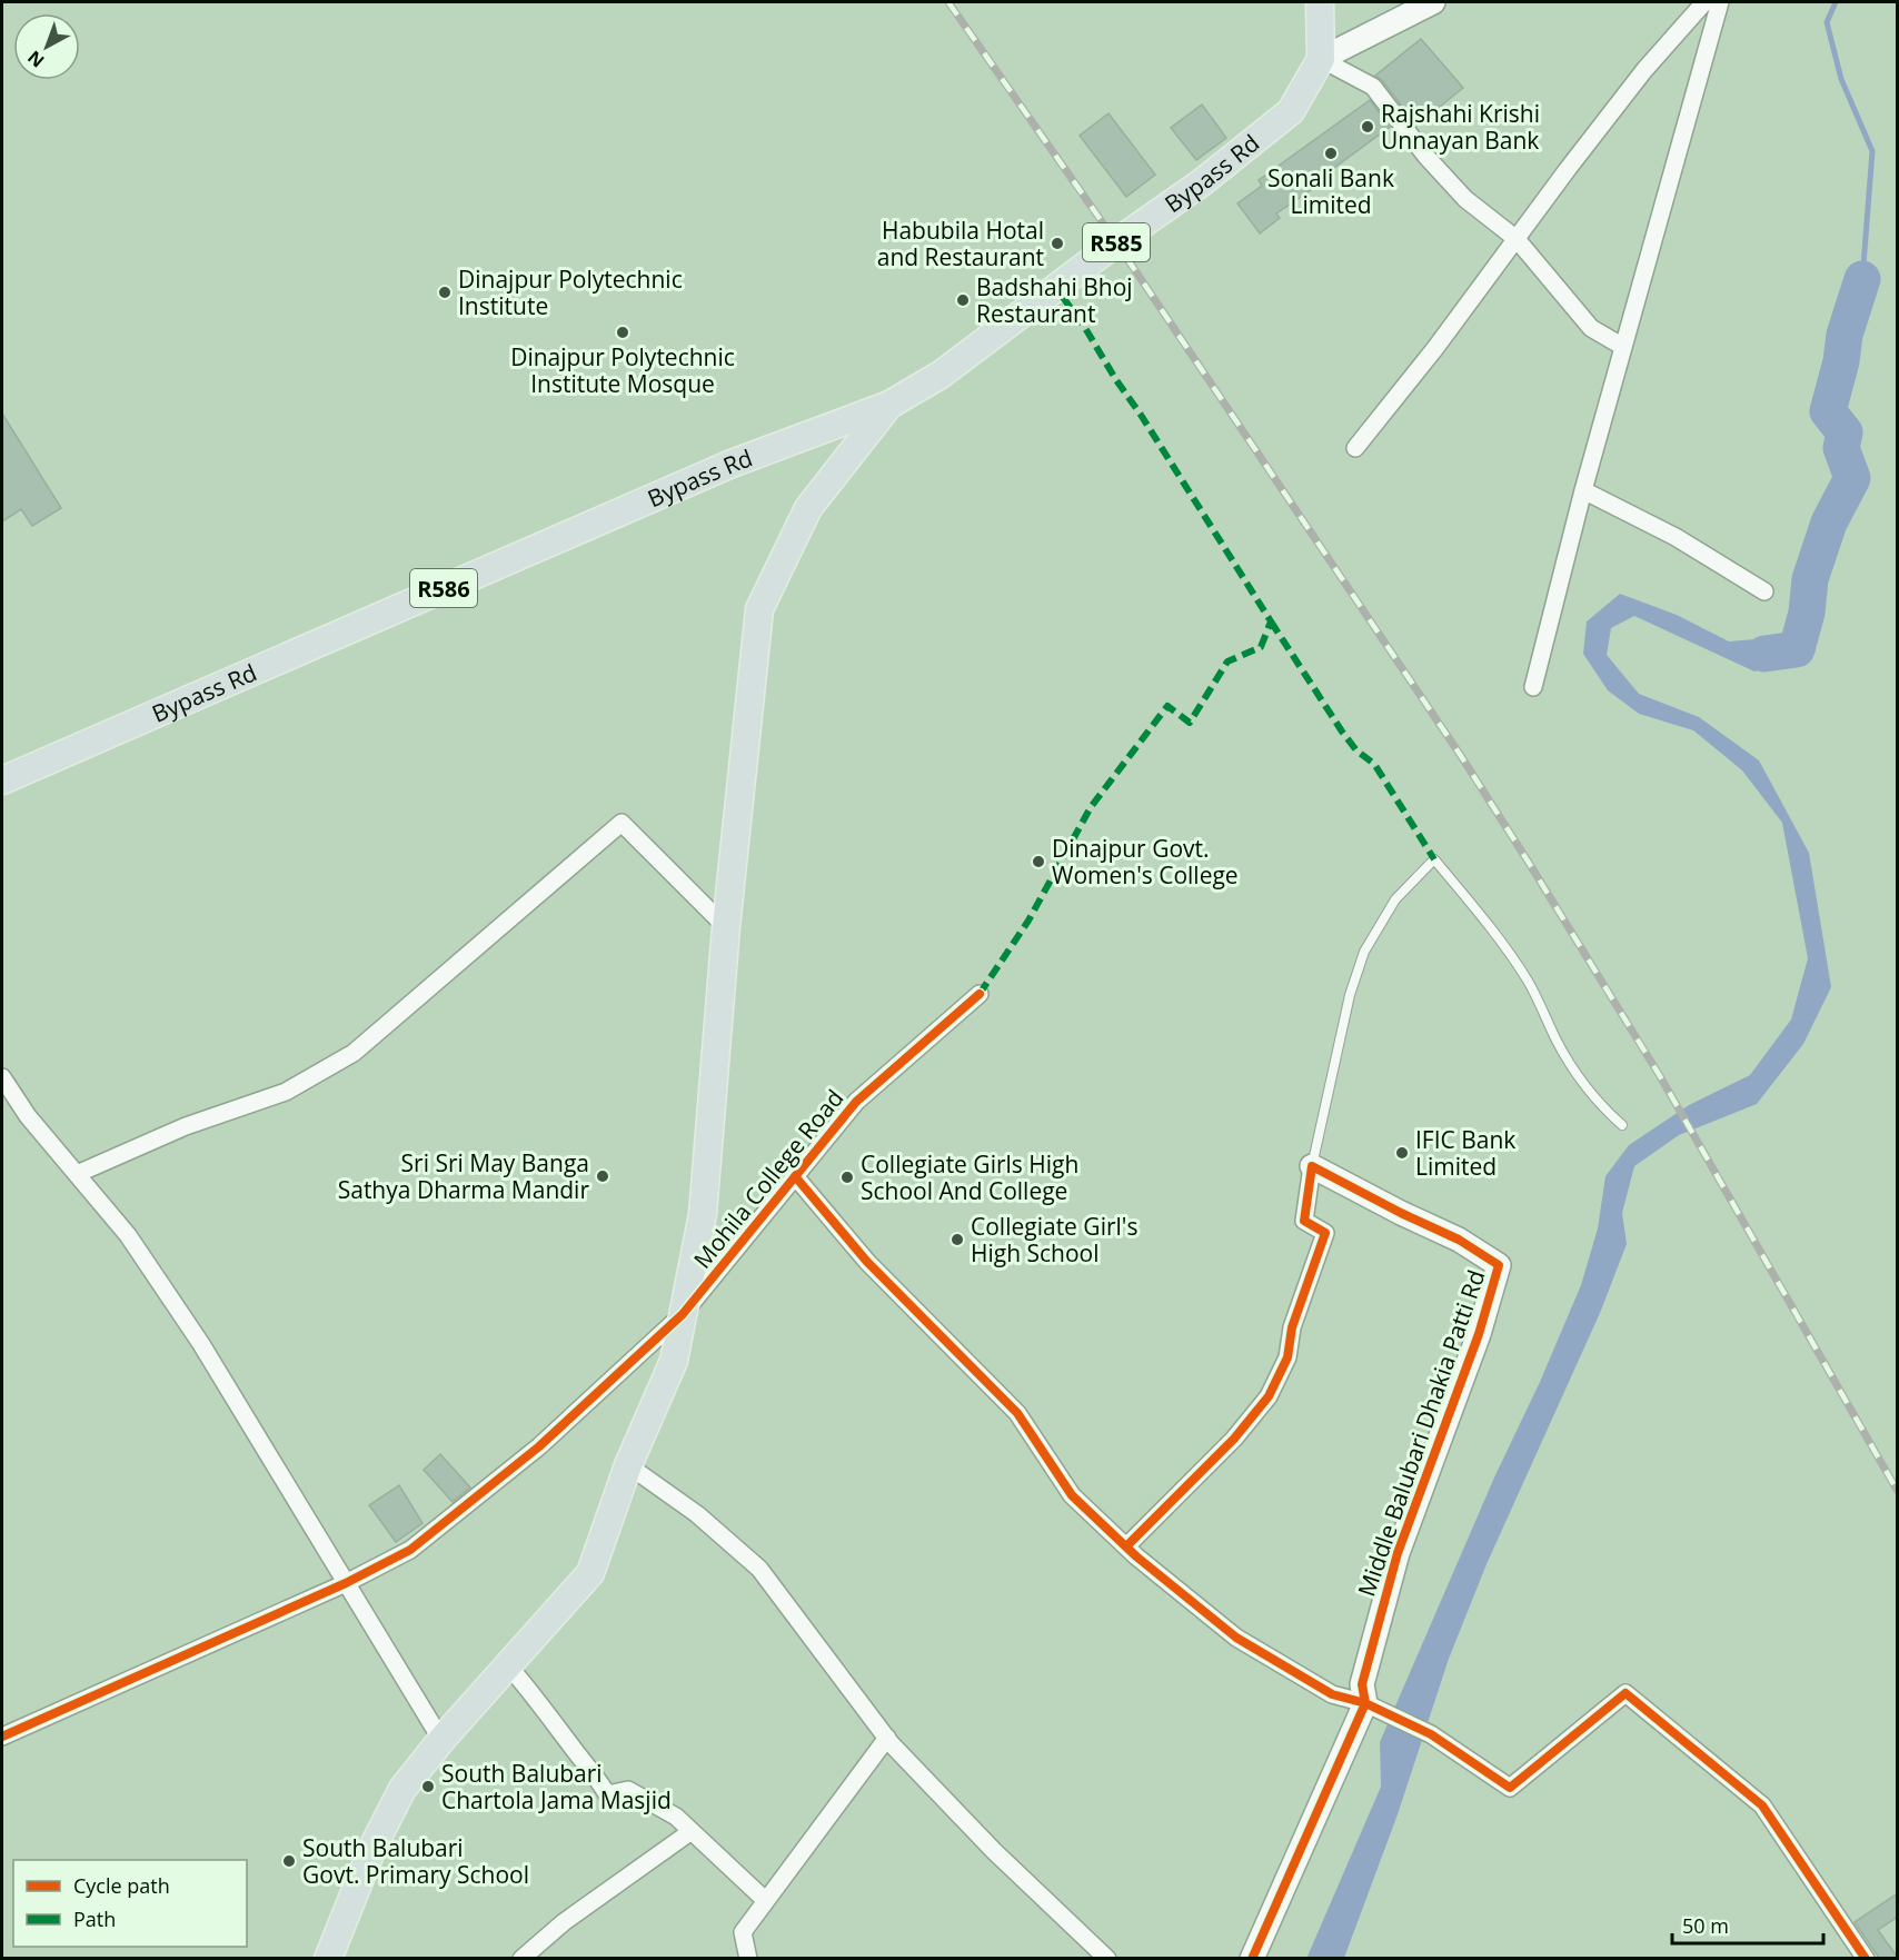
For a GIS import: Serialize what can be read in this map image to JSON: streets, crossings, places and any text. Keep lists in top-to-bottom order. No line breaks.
{"streets":{"main road":["Bypass Rd","R585","R586"],"street":["Mohila College Road","Middle Balubari Dhakia Patti Rd"]},"crossings":[["Bypass Rd","R585"],["R585","Mohila College Road"]],"places":["Rajshahi Krishi Unnayan Bank","Sonali Bank Limited","Habubila Hotal and Restaurant","Dinajpur Polytechnic Institute","Badshahi Bhoj Restaurant","Dinajpur Polytechnic Institute Mosque","Dinajpur Govt. Women's College","IFIC Bank Limited","Sri Sri May Banga Sathya Dharma Mandir","Collegiate Girls High School And College","Collegiate Girl's High School","South Balubari Chartola Jama Masjid","South Balubari Govt. Primary School"],"legend":["Cycle path","Path"],"scale_bar":"50 m","north":"bottom left"}
